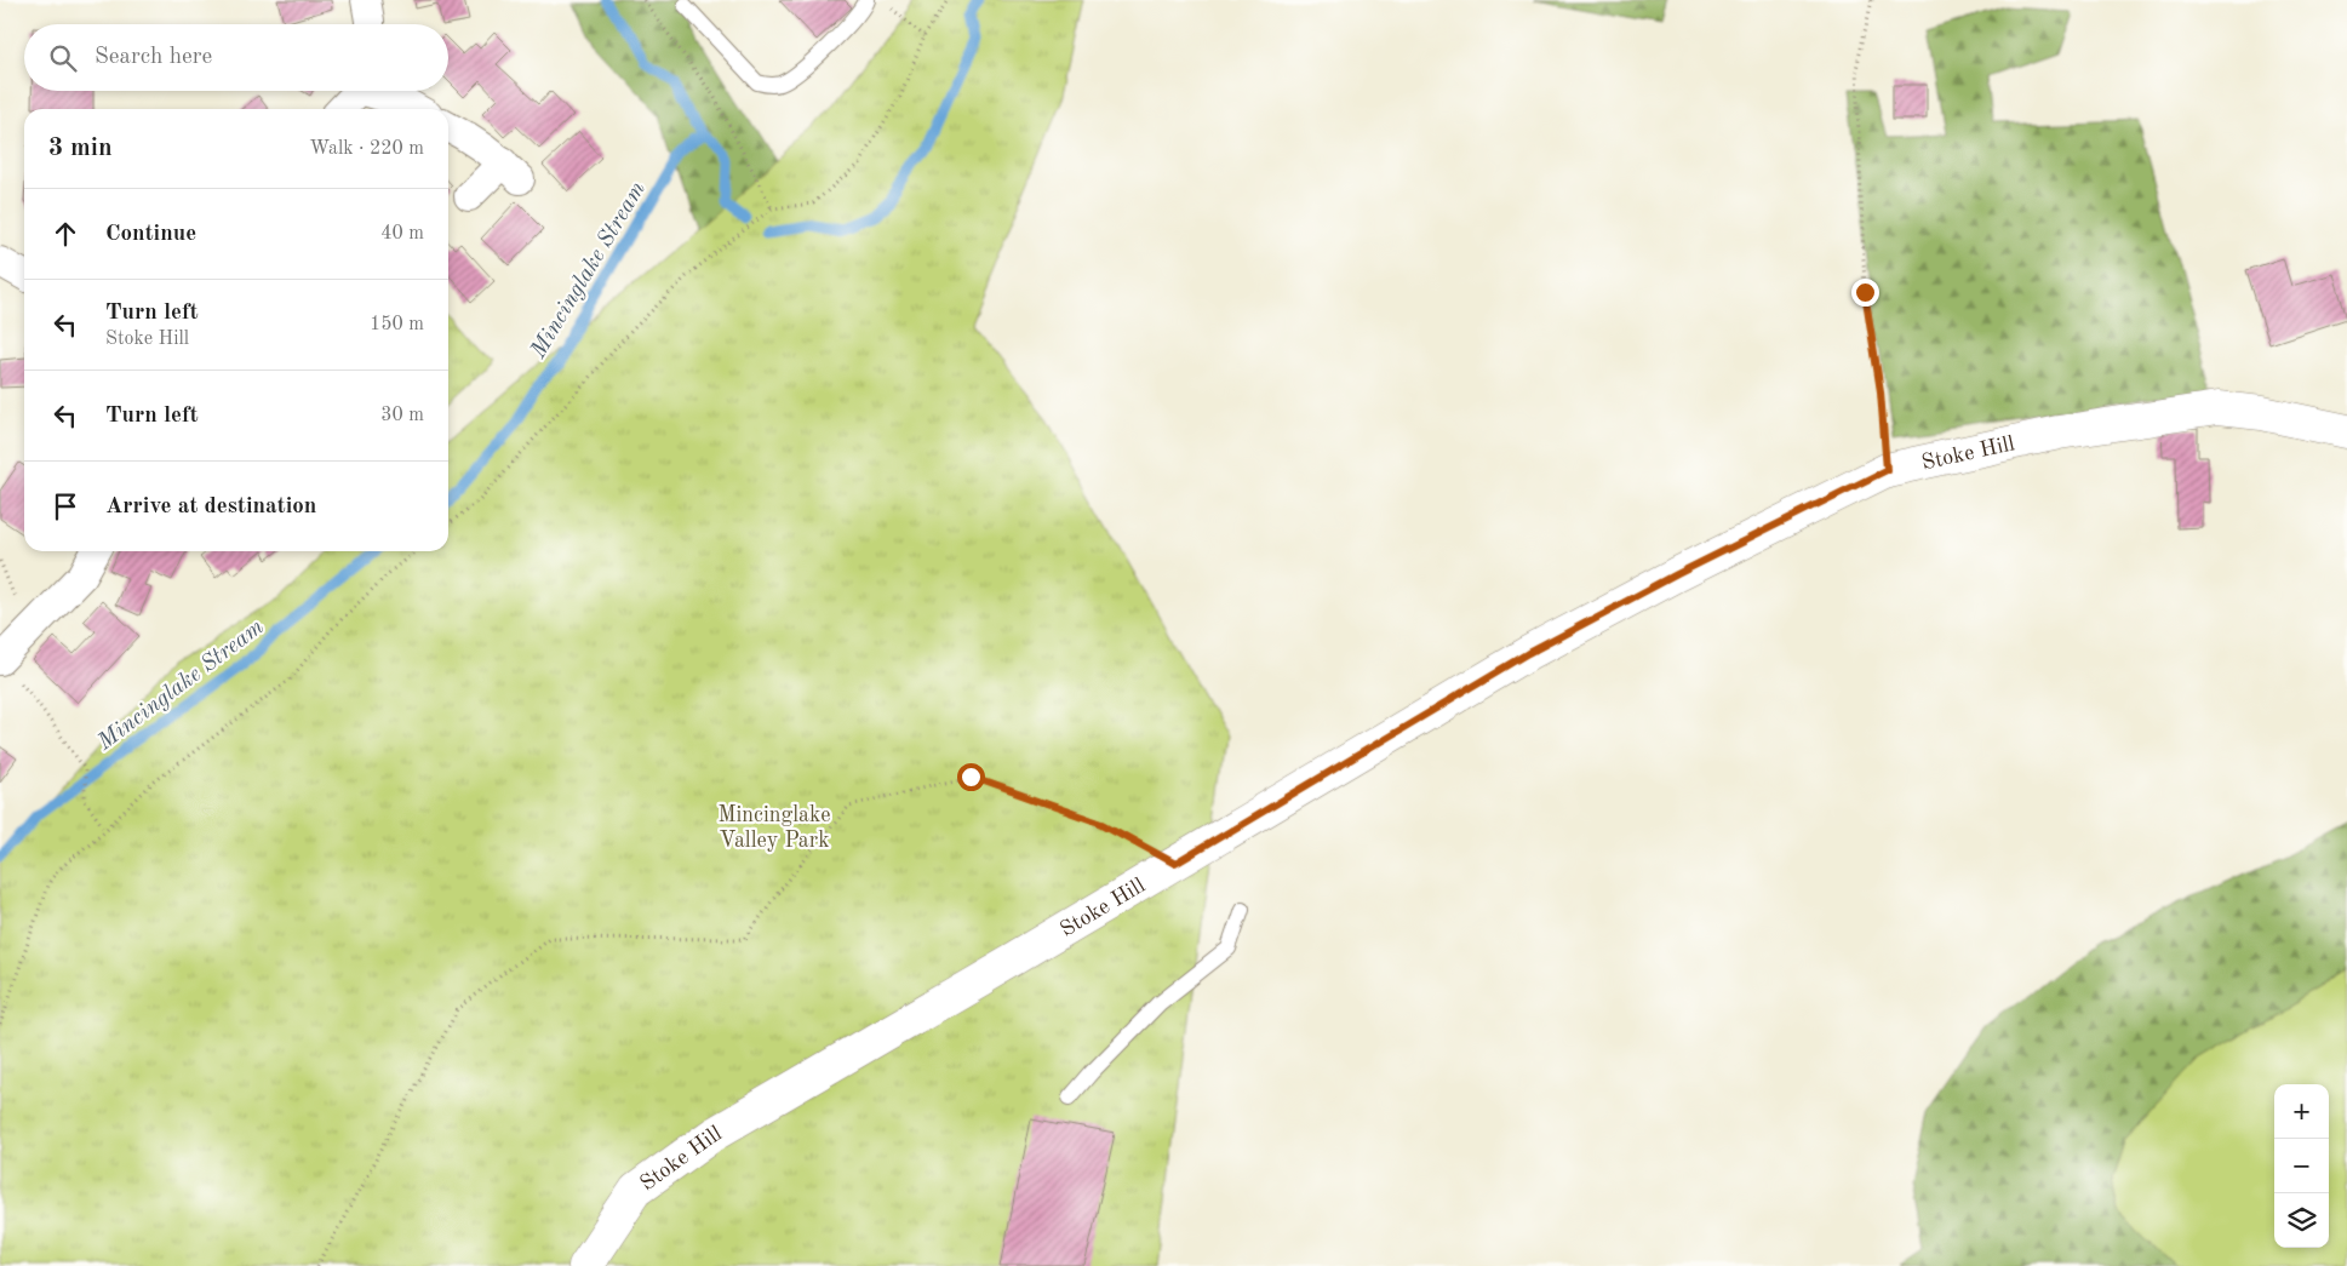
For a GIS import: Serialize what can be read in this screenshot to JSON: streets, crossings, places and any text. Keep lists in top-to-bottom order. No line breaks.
{"streets":{"street":["Stoke Hill"]},"water":["Mincinglake Stream"],"parks":["Mincinglake Valley Park"],"page":{"search":"Search here","heading":["3 min","Walk · 220 m"],"list":[["Continue","40 m"],["Turn left","Stoke Hill","150 m"],["Turn left","30 m"],"Arrive at destination"],"map_buttons":["+","−"]}}
